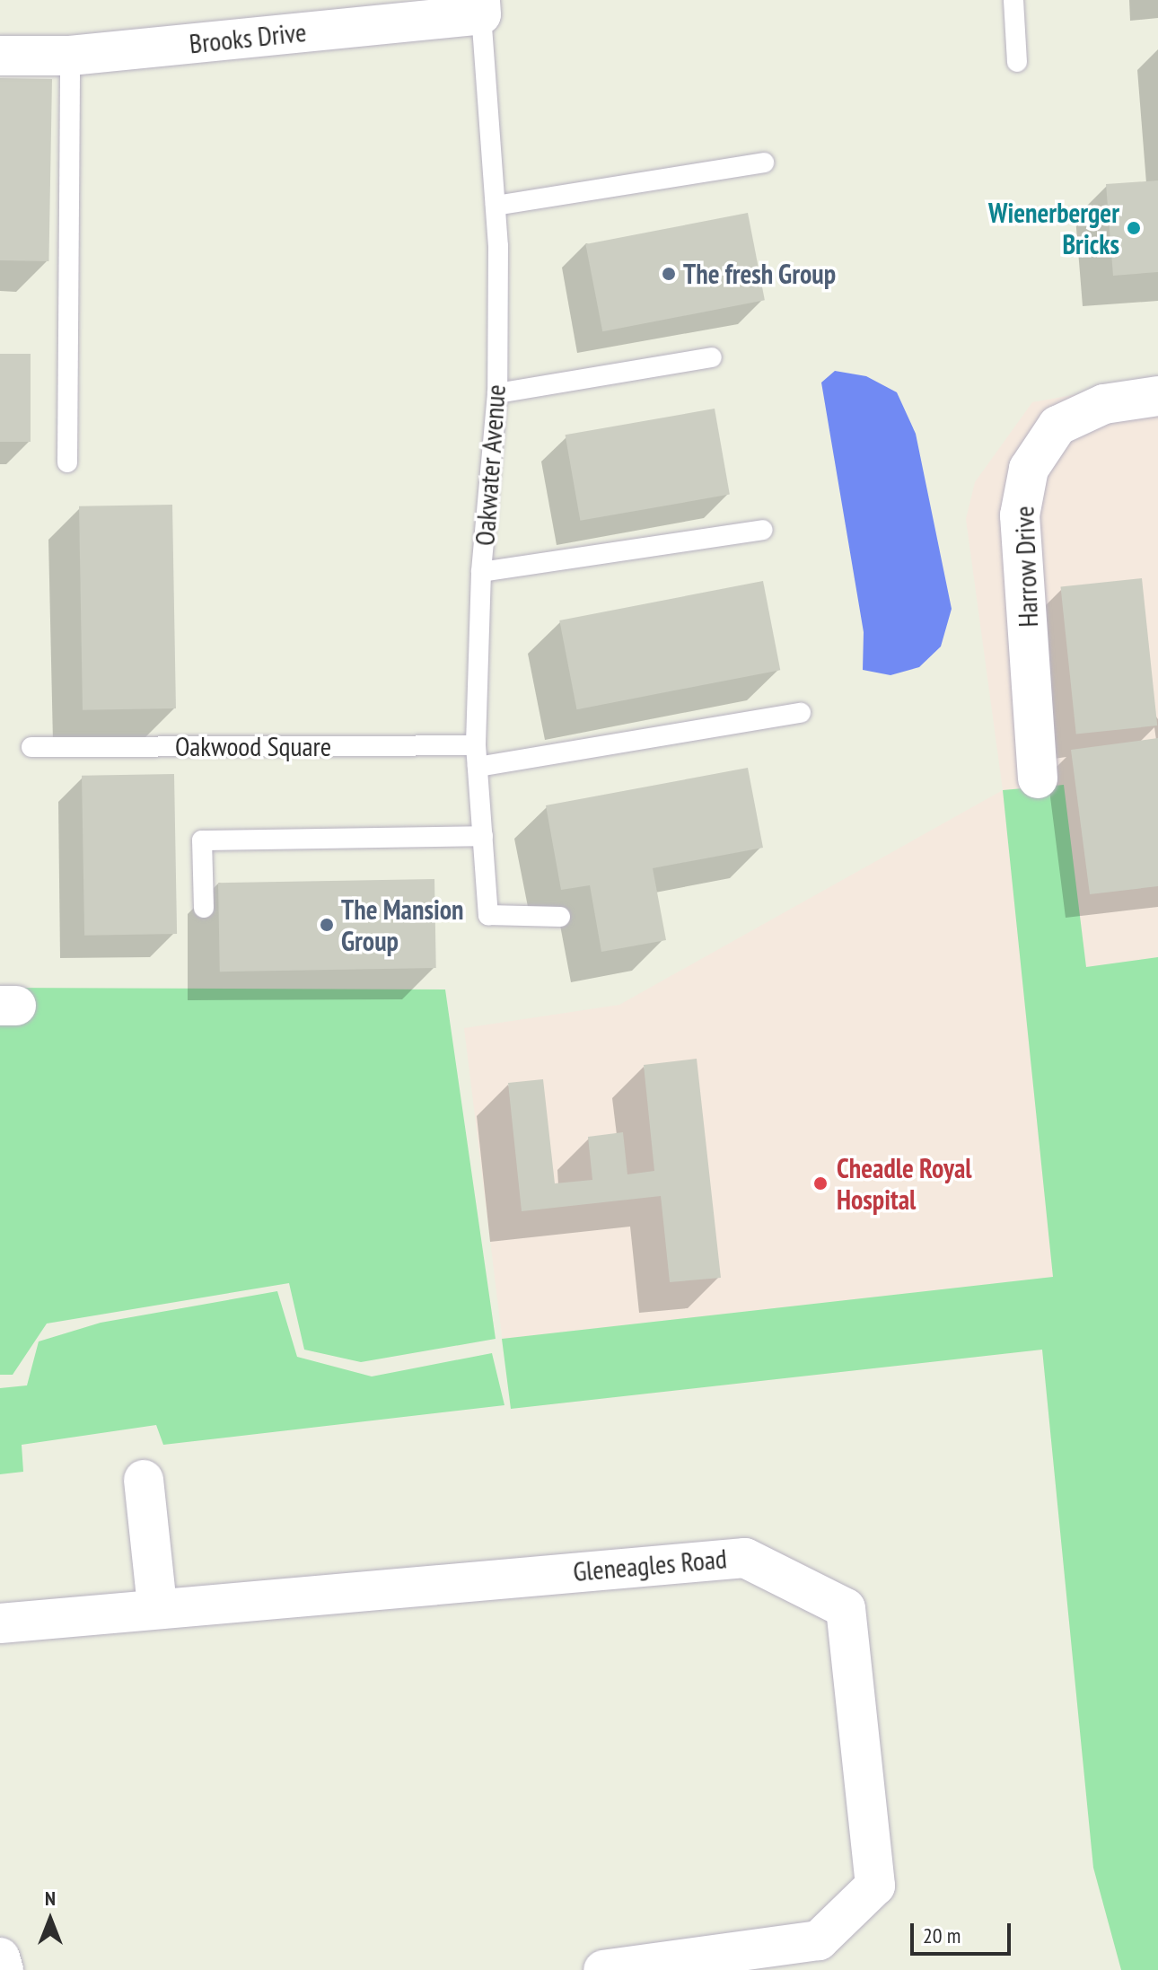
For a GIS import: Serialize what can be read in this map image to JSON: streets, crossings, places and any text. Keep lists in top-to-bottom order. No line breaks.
{"streets":{"street":["Brooks Drive","Harrow Drive","Gleneagles Road"],"lane":["Oakwater Avenue","Oakwood Square"]},"crossings":[["Brooks Drive","Oakwater Avenue"],["Oakwater Avenue","Oakwood Square"]],"places":["Wienerberger Bricks","The fresh Group","The Mansion Group","Cheadle Royal Hospital"],"scale_bar":"20 m","north":"top"}
